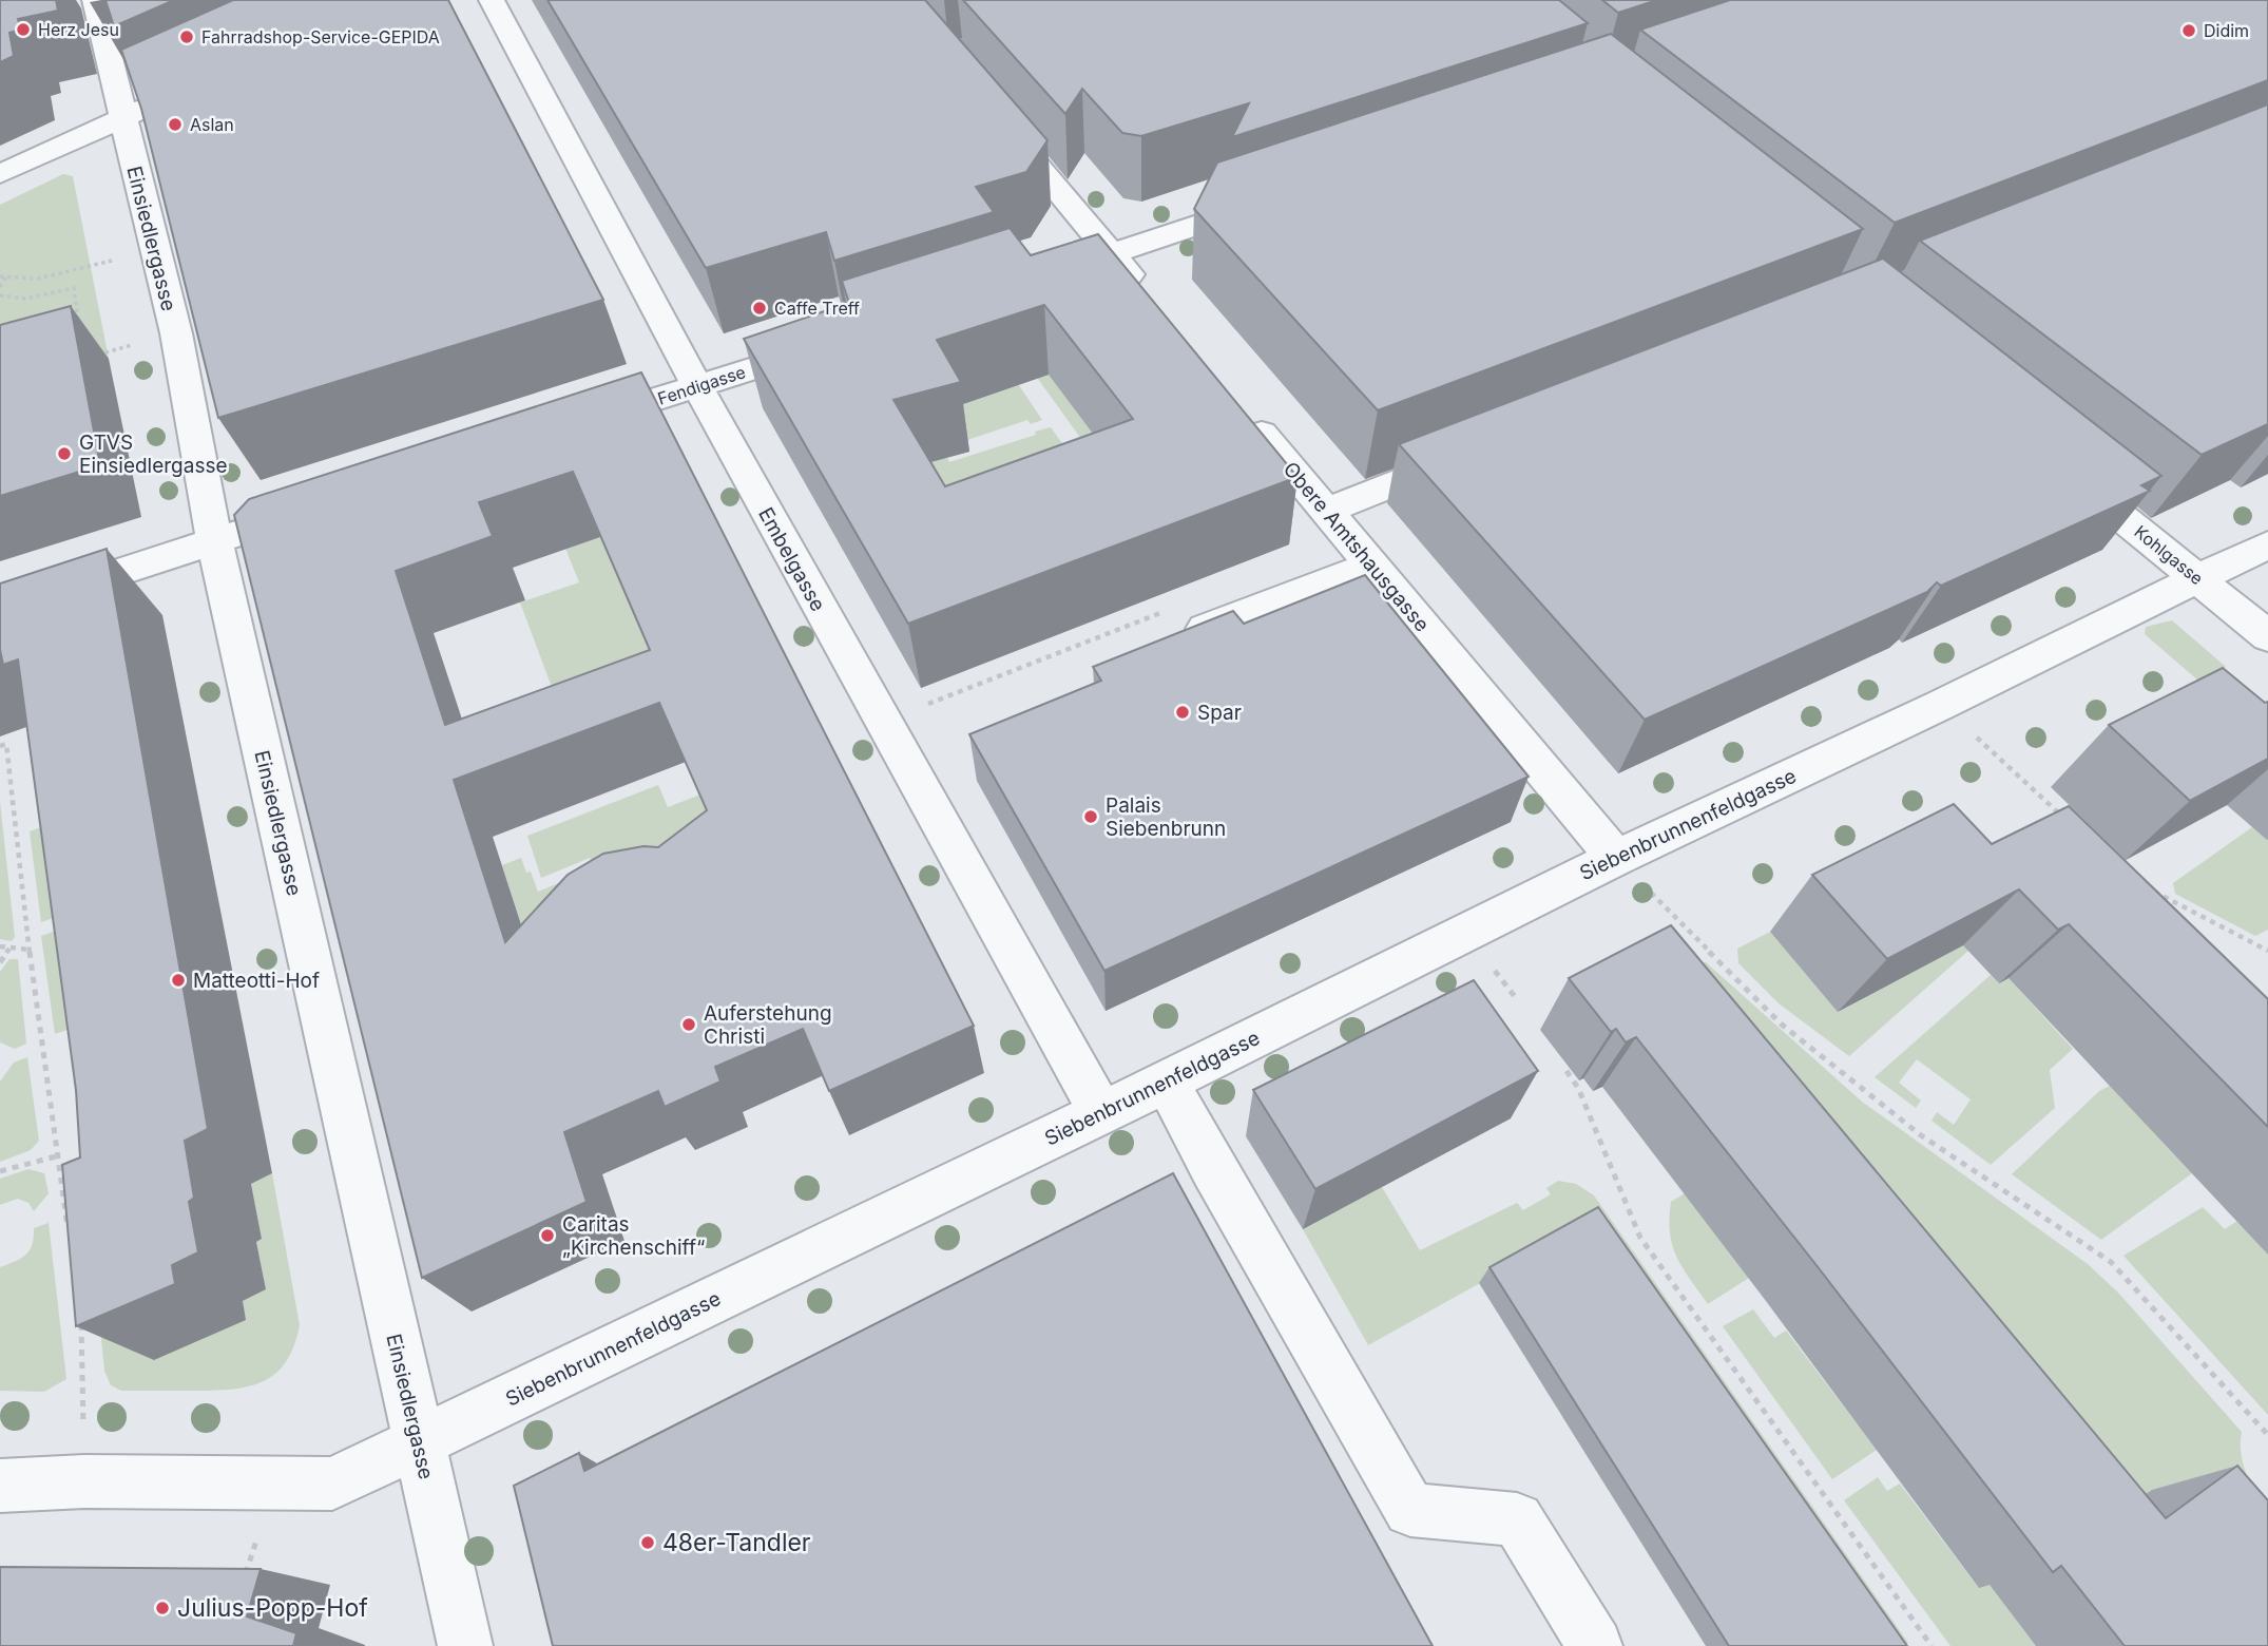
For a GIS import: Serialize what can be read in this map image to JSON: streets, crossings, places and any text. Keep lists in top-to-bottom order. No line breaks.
{"streets":{"street":["Einsiedlergasse","Fendigasse","Obere Amtshausgasse","Kohlgasse","Embelgasse","Siebenbrunnenfeldgasse"]},"crossings":[["Einsiedlergasse","Siebenbrunnenfeldgasse"],["Fendigasse","Embelgasse"],["Obere Amtshausgasse","Siebenbrunnenfeldgasse"],["Kohlgasse","Siebenbrunnenfeldgasse"],["Embelgasse","Siebenbrunnenfeldgasse"]],"places":["Herz Jesu","Didim","Fahrradshop-Service-GEPIDA","Aslan","Caffe Treff","GTVS Einsiedlergasse","Spar","Palais Siebenbrunn","Matteotti-Hof","Auferstehung Christi","Caritas „Kirchenschiff“","48er-Tandler","Julius-Popp-Hof"]}
